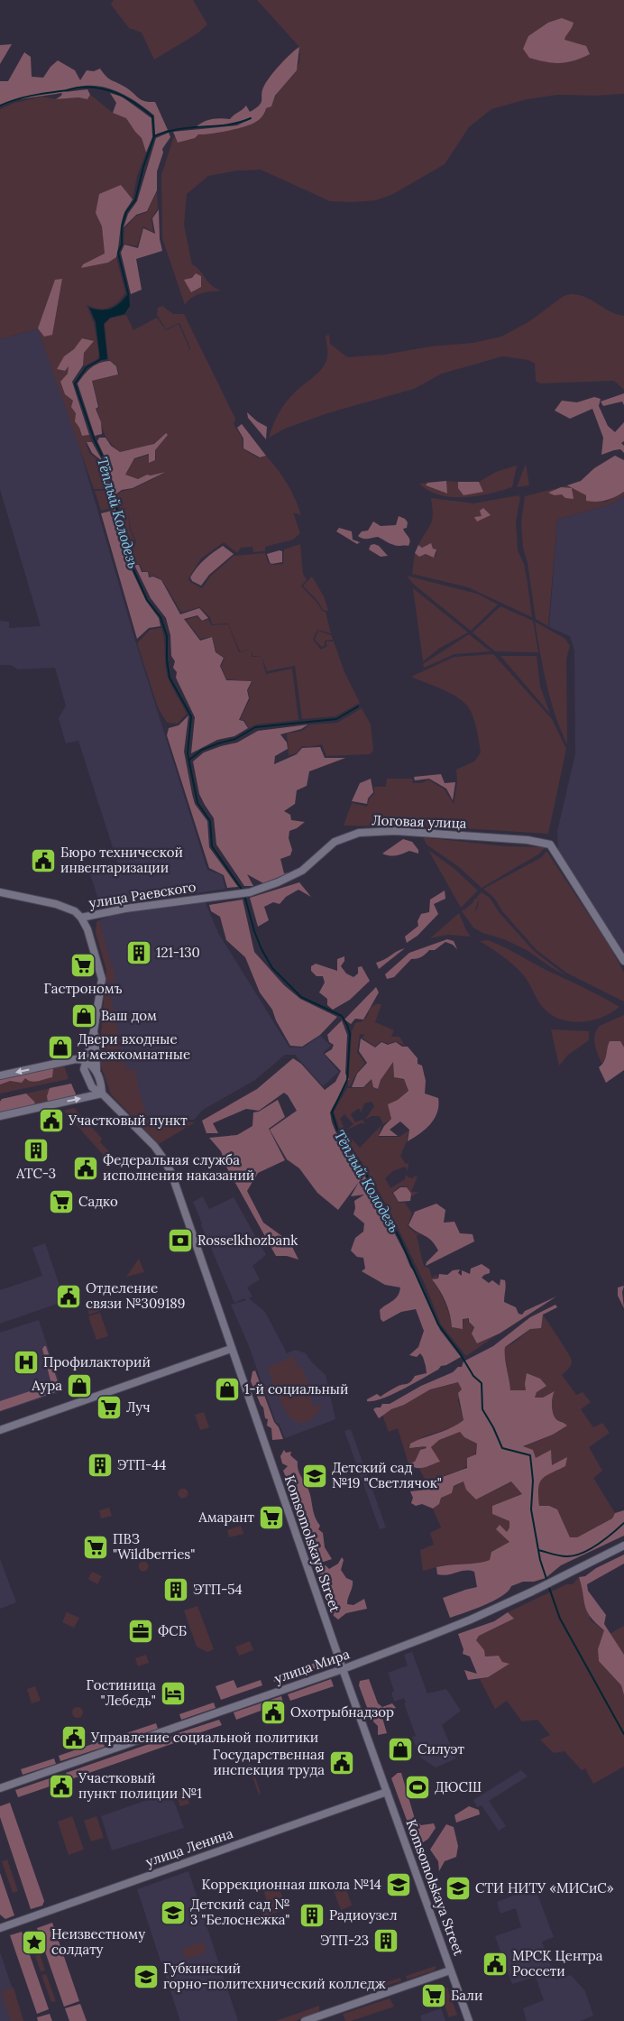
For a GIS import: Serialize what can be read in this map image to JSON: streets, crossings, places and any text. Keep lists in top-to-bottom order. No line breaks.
{"streets":{"main road":["Логовая улица","улица Раевского","Komsomolskaya Street","улица Мира","улица Ленина"]},"crossings":[["Логовая улица","улица Раевского"],["Komsomolskaya Street","улица Мира"],["Komsomolskaya Street","улица Ленина"]],"water":["Тёплый Колодезь"],"places":{"public building":["Бюро технической инвентаризации","Участковый пункт","Федеральная служба исполнения наказаний","Отделение связи №309189","Охотрыбнадзор","Управление социальной политики","Государственная инспекция труда","Участковый пункт полиции №1","МРСК Центра Россети"],"building":["121-130","АТС-3","ЭТП-44","ЭТП-54","Радиоузел","ЭТП-23"],"supermarket":["Гастрономъ","Садко","Луч","Амарант","ПВЗ \"Wildberries\"","Бали"],"shop":["Ваш дом","Двери входные и межкомнатные","Аура","1-й социальный","Силуэт"],"bank":["Rosselkhozbank"],"hospital":["Профилакторий"],"school or university":["Детский сад №19 \"Светлячок\"","Коррекционная школа №14","СТИ НИТУ «МИСиС»","Детский сад № 3 \"Белоснежка\"","Губкинский горно-политехнический колледж"],"office":["ФСБ"],"hotel":["Гостиница \"Лебедь\""],"sports":["ДЮСШ"],"place":["Неизвестному солдату"]}}
